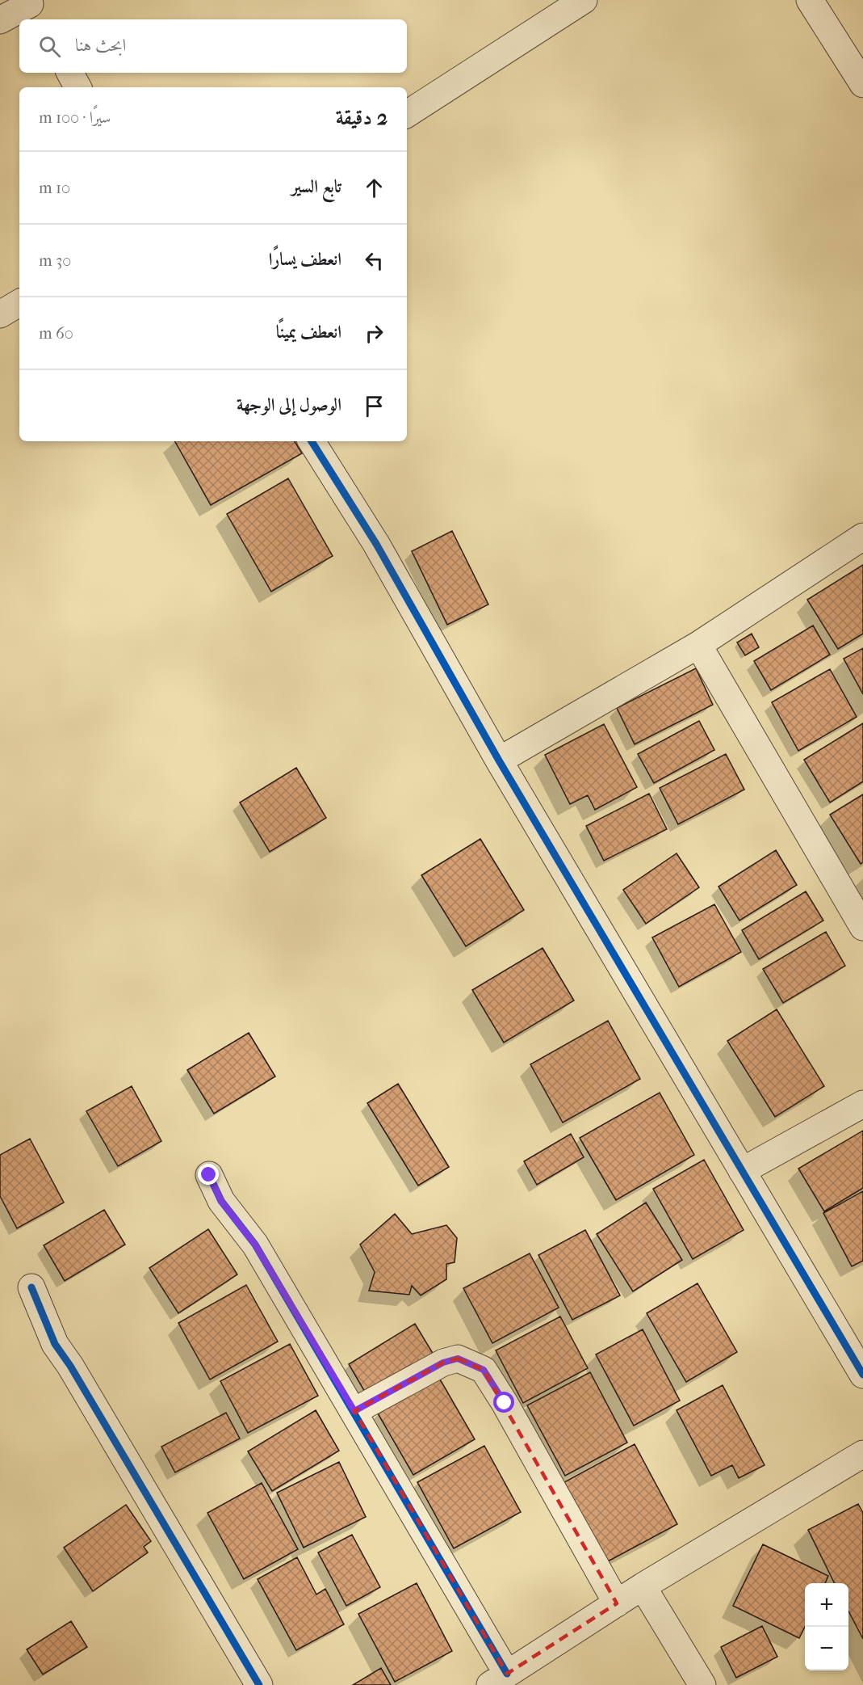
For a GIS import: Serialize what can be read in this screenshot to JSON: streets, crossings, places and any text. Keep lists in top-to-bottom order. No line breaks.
{"page":{"search":"ابحث هنا","heading":["2 دقيقة","سيرًا · 100 m"],"list":[["تابع السير","10 m"],["انعطف يسارًا","30 m"],["انعطف يمينًا","60 m"],"الوصول إلى الوجهة"],"map_buttons":["+","−"]}}
